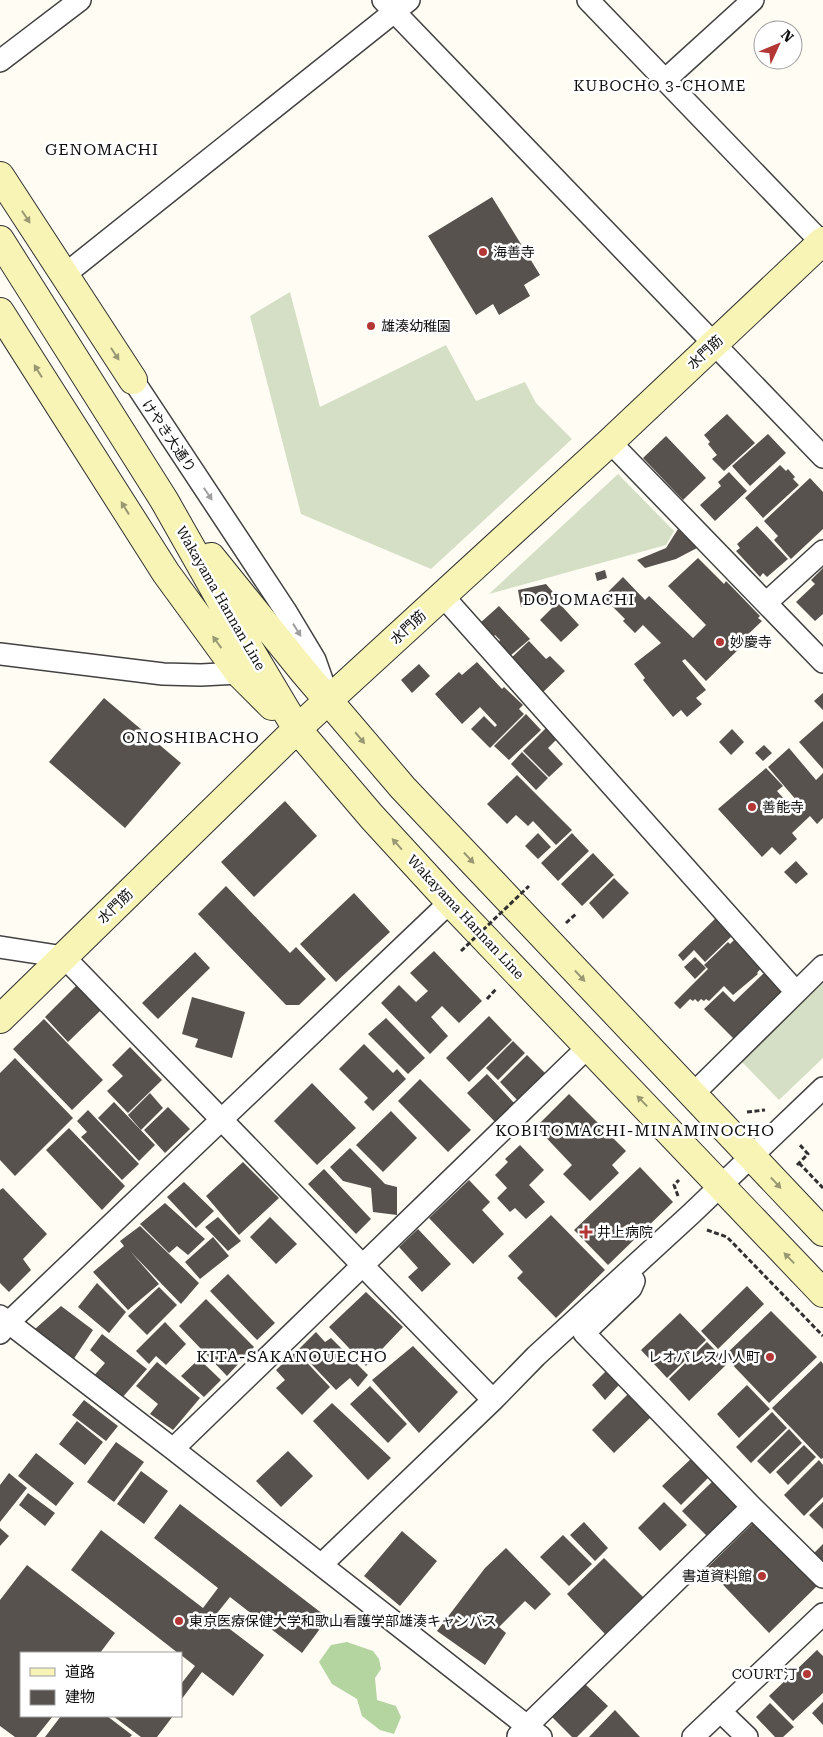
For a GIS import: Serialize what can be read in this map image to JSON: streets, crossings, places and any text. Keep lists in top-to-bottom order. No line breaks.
{"streets":{"main road":["水門筋","けやき大通り","Wakayama Hannan Line"]},"crossings":[["水門筋","けやき大通り"],["水門筋","Wakayama Hannan Line"],["けやき大通り","Wakayama Hannan Line"]],"districts":["KUBOCHO 3-CHOME","GENOMACHI","DOJOMACHI","ONOSHIBACHO","KOBITOMACHI-MINAMINOCHO","KITA-SAKANOUECHO"],"places":{"other":["海善寺","雄湊幼稚園","妙慶寺","善能寺","レオパレス小人町","書道資料館","東京医療保健大学和歌山看護学部雄湊キャンバス","COURT汀"],"health":["井上病院"]},"legend":["道路","建物"],"north":"top right"}
